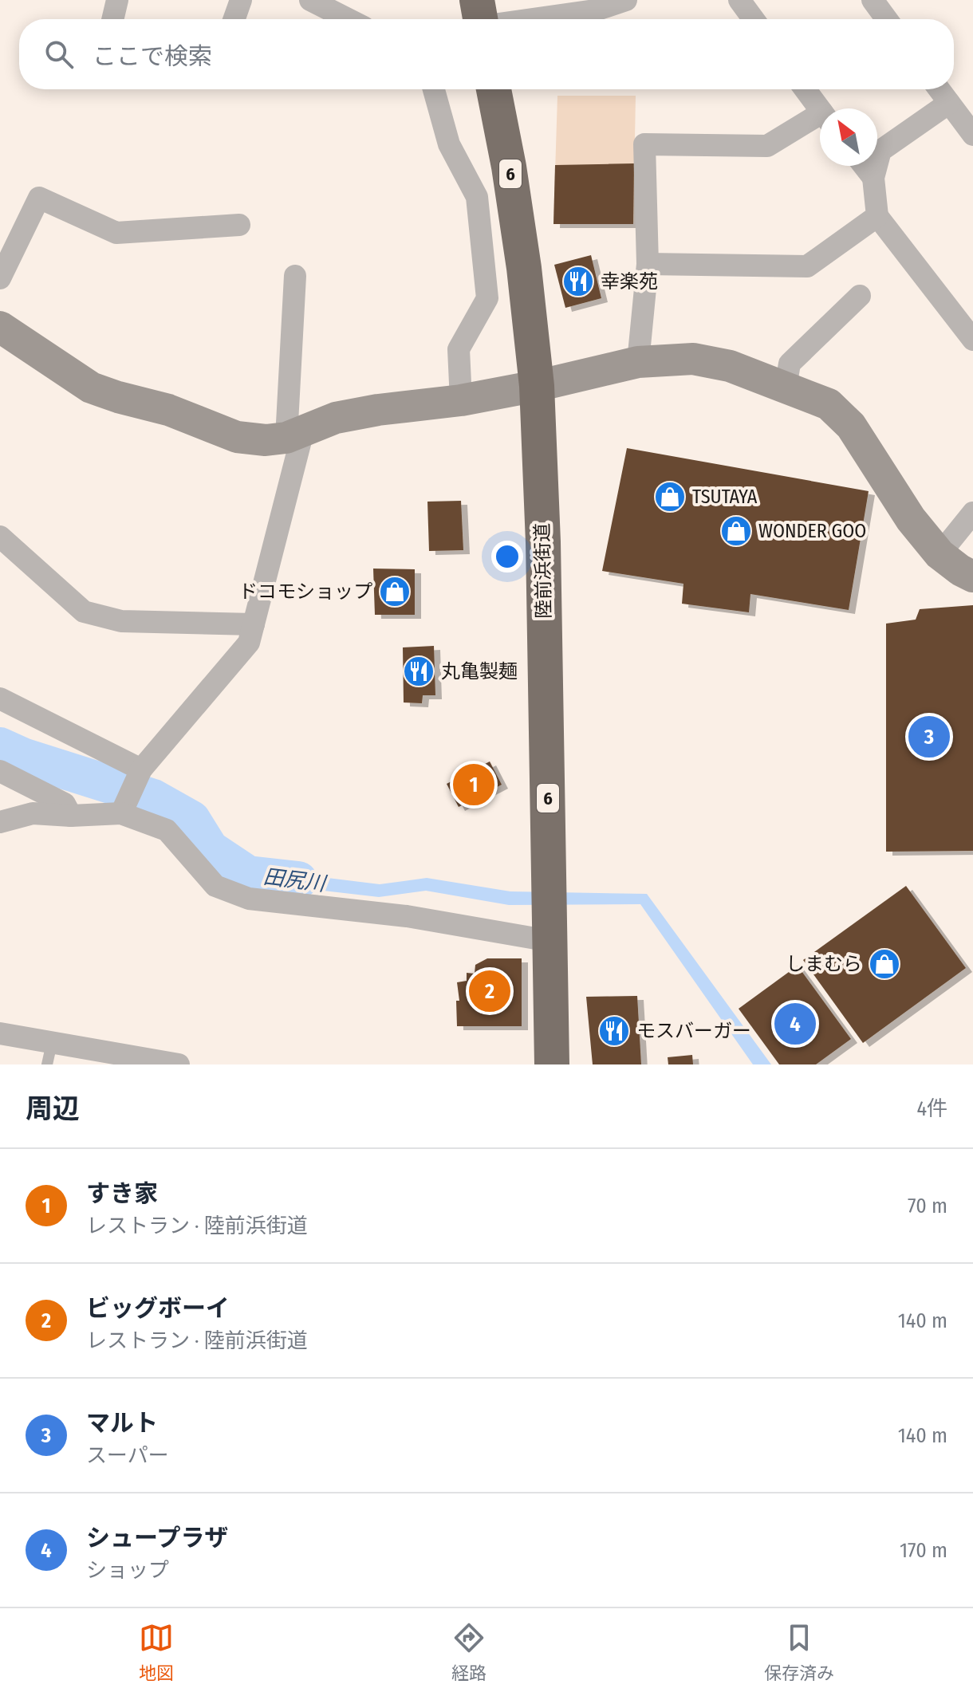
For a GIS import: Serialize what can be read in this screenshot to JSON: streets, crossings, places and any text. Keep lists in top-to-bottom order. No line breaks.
{"streets":{"highway":["6","陸前浜街道"]},"water":["田尻川"],"places":{"restaurant":["幸楽苑","丸亀製麺","モスバーガー"],"shop":["TSUTAYA","WONDER GOO","ドコモショップ","しまむら"]},"north":"top left","page":{"search":"ここで検索","pins":["3","1","2","4"],"heading":["周辺","4件"],"list":[{"mark":"1","name":"すき家","note":"レストラン · 陸前浜街道","value":"70 m"},{"mark":"2","name":"ビッグボーイ","note":"レストラン · 陸前浜街道","value":"140 m"},{"mark":"3","name":"マルト","note":"スーパー","value":"140 m"},{"mark":"4","name":"シュープラザ","note":"ショップ","value":"170 m"}],"nav":["地図","経路","保存済み"]}}
